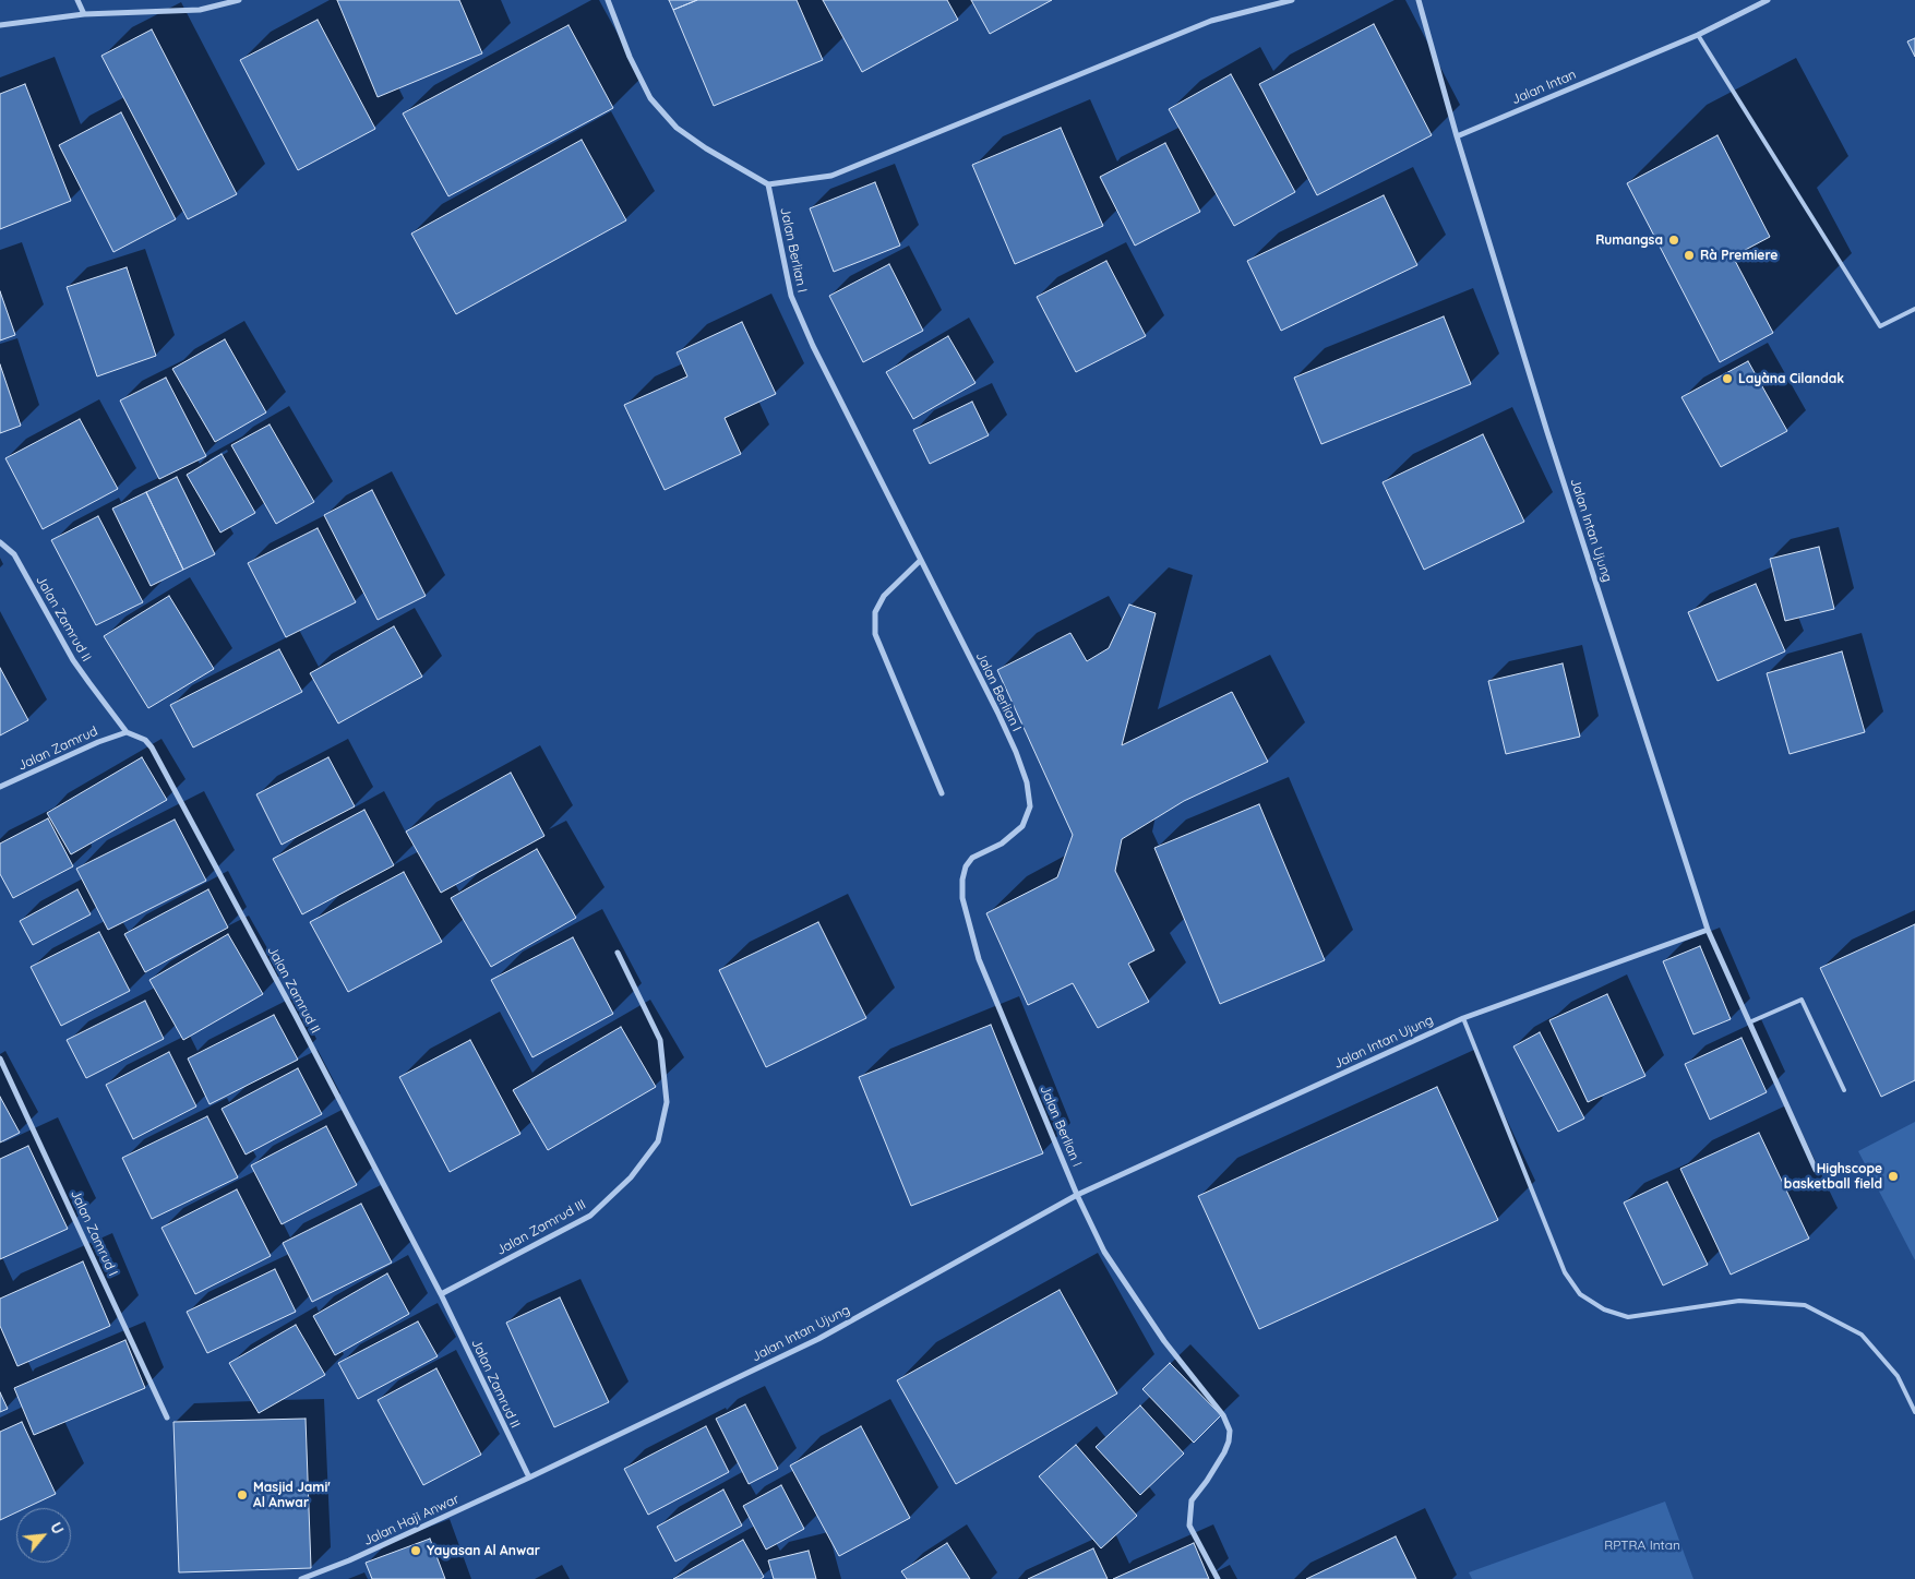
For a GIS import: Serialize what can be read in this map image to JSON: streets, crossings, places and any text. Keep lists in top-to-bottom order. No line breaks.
{"streets":{"street":["Jalan Intan","Jalan Berlian I","Jalan Intan Ujung","Jalan Zamrud II","Jalan Zamrud","Jalan Zamrud III","Jalan Zamrud I","Jalan Haji Anwar"]},"crossings":[["Jalan Intan","Jalan Intan Ujung"],["Jalan Berlian I","Jalan Intan Ujung"],["Jalan Intan Ujung","Jalan Zamrud II"],["Jalan Intan Ujung","Jalan Haji Anwar"],["Jalan Zamrud II","Jalan Zamrud"],["Jalan Zamrud II","Jalan Zamrud III"],["Jalan Zamrud II","Jalan Haji Anwar"]],"parks":["RPTRA Intan"],"places":["Rumangsa","Rà Premiere","Layàna Cilandak","Highscope basketball field","Masjid Jami' Al Anwar","Yayasan Al Anwar"],"north":"top right"}
